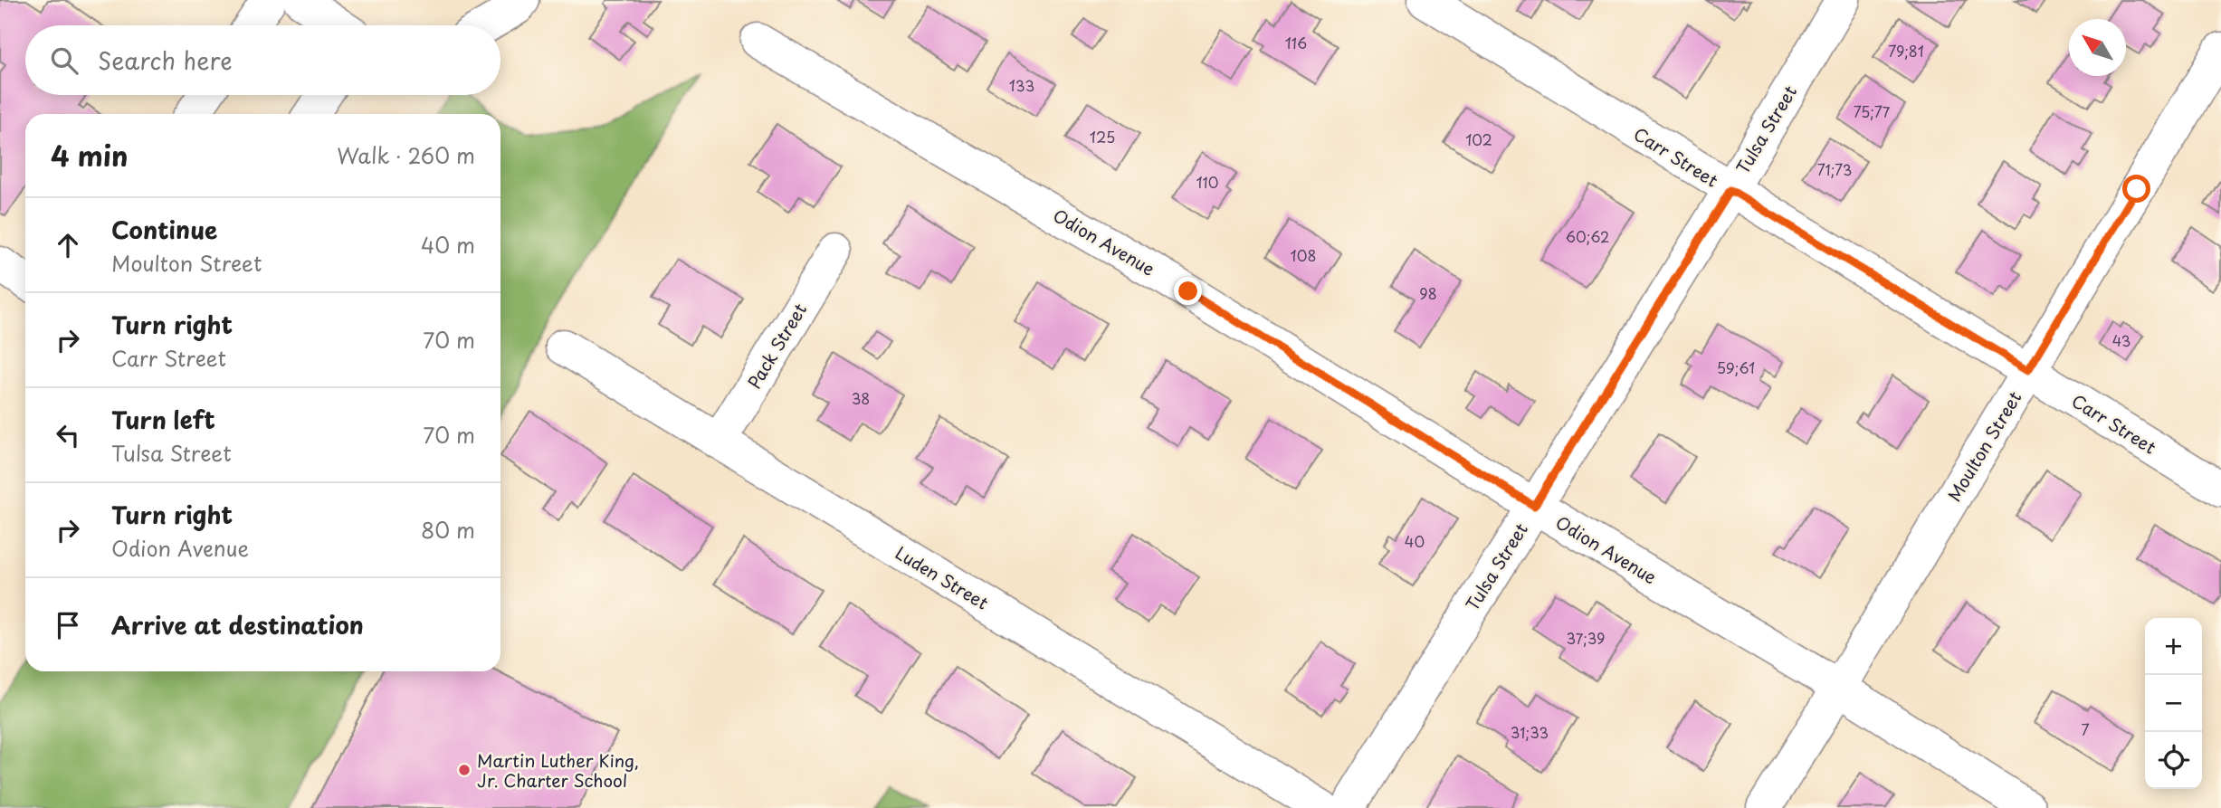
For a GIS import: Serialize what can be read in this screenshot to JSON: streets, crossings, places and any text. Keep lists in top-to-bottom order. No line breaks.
{"streets":{"street":["Tulsa Street","Carr Street","Odion Avenue","Pack Street","Moulton Street","Luden Street"]},"crossings":[["Tulsa Street","Carr Street"],["Tulsa Street","Odion Avenue"],["Carr Street","Moulton Street"],["Odion Avenue","Moulton Street"],["Pack Street","Luden Street"]],"places":["Martin Luther King, Jr. Charter School"],"house_numbers":["116","79;81","133","75;77","125","102","71;73","110","60;62","108","98","43","59;61","38","40","37;39","7","31;33"],"north":"top left","page":{"search":"Search here","heading":["4 min","Walk · 260 m"],"list":[["Continue","Moulton Street","40 m"],["Turn right","Carr Street","70 m"],["Turn left","Tulsa Street","70 m"],["Turn right","Odion Avenue","80 m"],"Arrive at destination"],"map_buttons":["+","−"]}}
